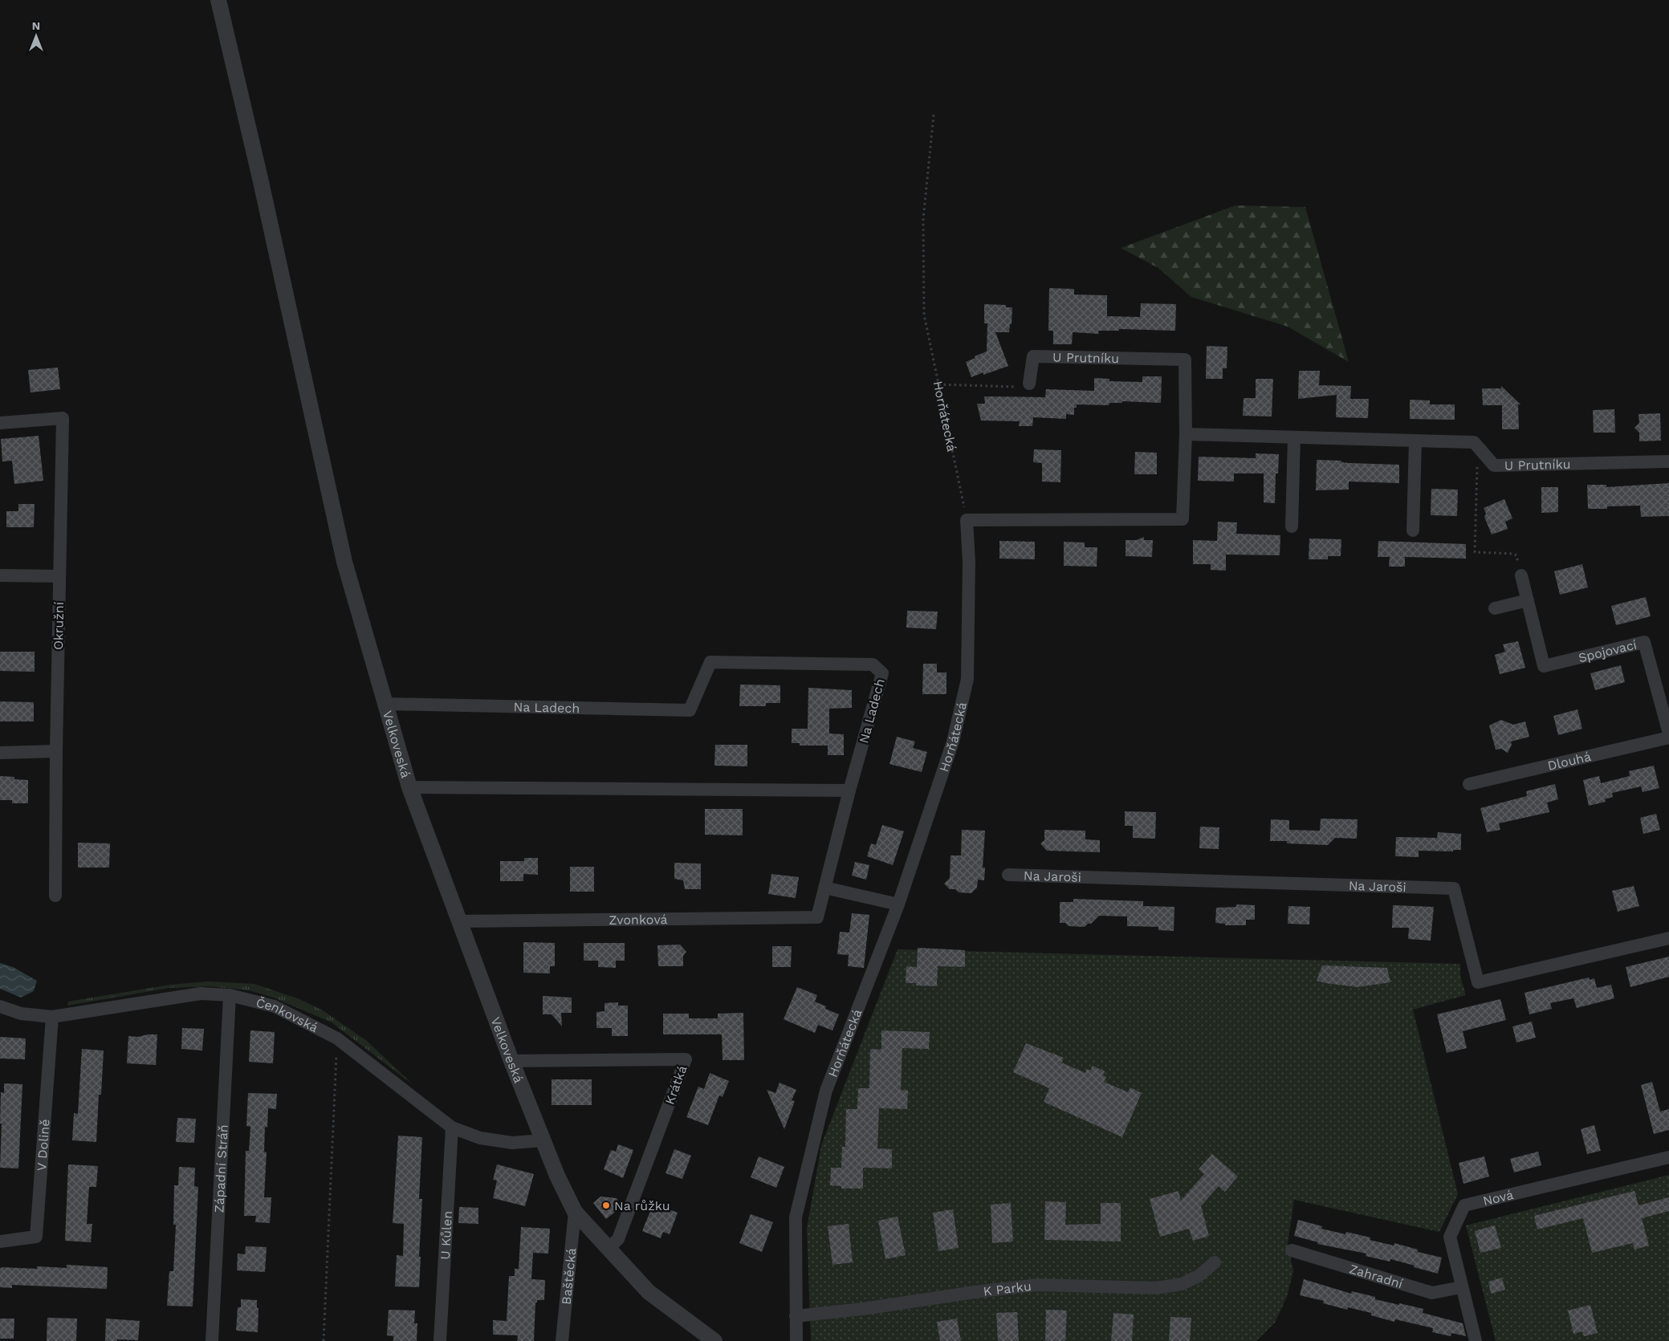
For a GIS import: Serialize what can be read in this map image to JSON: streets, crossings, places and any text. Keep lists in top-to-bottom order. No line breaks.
{"streets":{"street":["U Prutníku","Horňátecká","Okružní","Spojovací","Na Ladech","Velkoveská","Dlouhá","Na Jaroši","Zvonková","Čenkovská","Krátká","V Dolině","Západní Stráň","Nová","U Kůlen","Baštěcká","Zahradní","K Parku"]},"crossings":[["U Prutníku","Horňátecká"],["Horňátecká","K Parku"],["Na Ladech","Velkoveská"],["Velkoveská","Zvonková"],["Velkoveská","Čenkovská"],["Velkoveská","Krátká"],["Velkoveská","Baštěcká"],["Čenkovská","V Dolině"],["Čenkovská","Západní Stráň"],["Čenkovská","U Kůlen"],["Nová","Zahradní"]],"places":["Na růžku"],"north":"top"}
